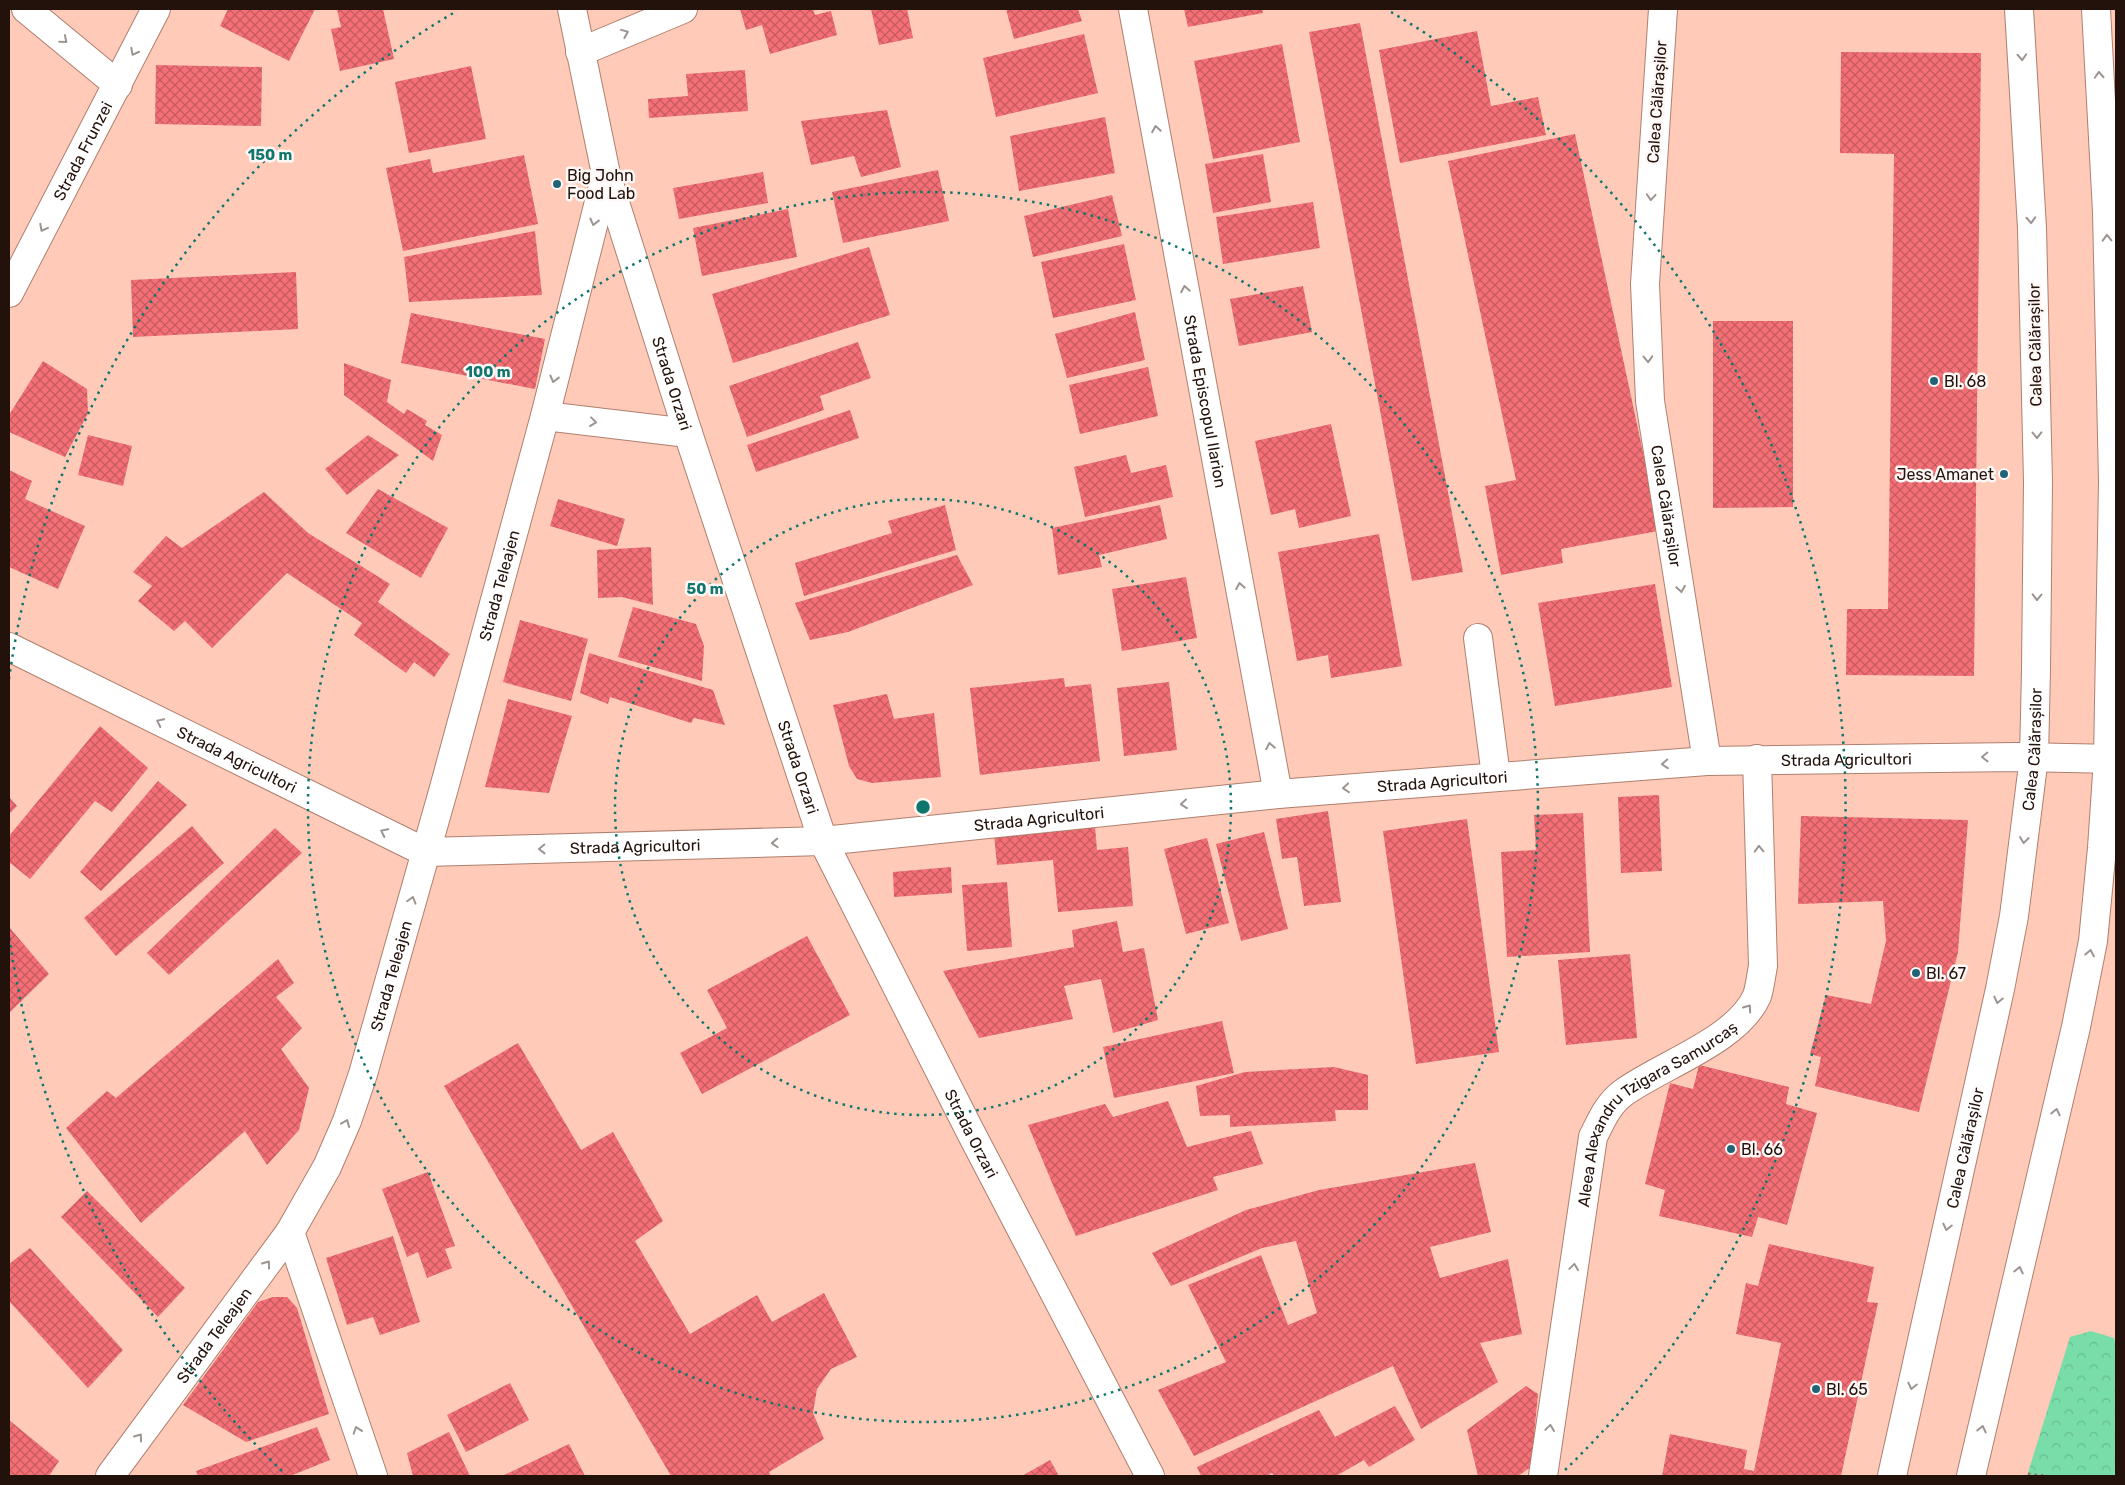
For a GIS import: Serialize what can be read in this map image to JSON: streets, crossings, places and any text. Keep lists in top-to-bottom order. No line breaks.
{"streets":{"street":["Calea Călărașilor","Strada Frunzei","Strada Orzari","Strada Episcopul Ilarion","Strada Teleajen","Strada Agricultori","Aleea Alexandru Tzigara Samurcaș"]},"crossings":[["Calea Călărașilor","Strada Agricultori"],["Strada Orzari","Strada Teleajen"],["Strada Orzari","Strada Agricultori"],["Strada Episcopul Ilarion","Strada Agricultori"],["Strada Teleajen","Strada Agricultori"],["Strada Agricultori","Aleea Alexandru Tzigara Samurcaș"]],"one_way":["Strada Frunzei","Strada Episcopul Ilarion","Strada Agricultori","Aleea Alexandru Tzigara Samurcaș"],"places":["Big John Food Lab","Bl. 68","Jess Amanet","Bl. 67","Bl. 66","Bl. 65"],"rings":["150 m","100 m","50 m"]}
